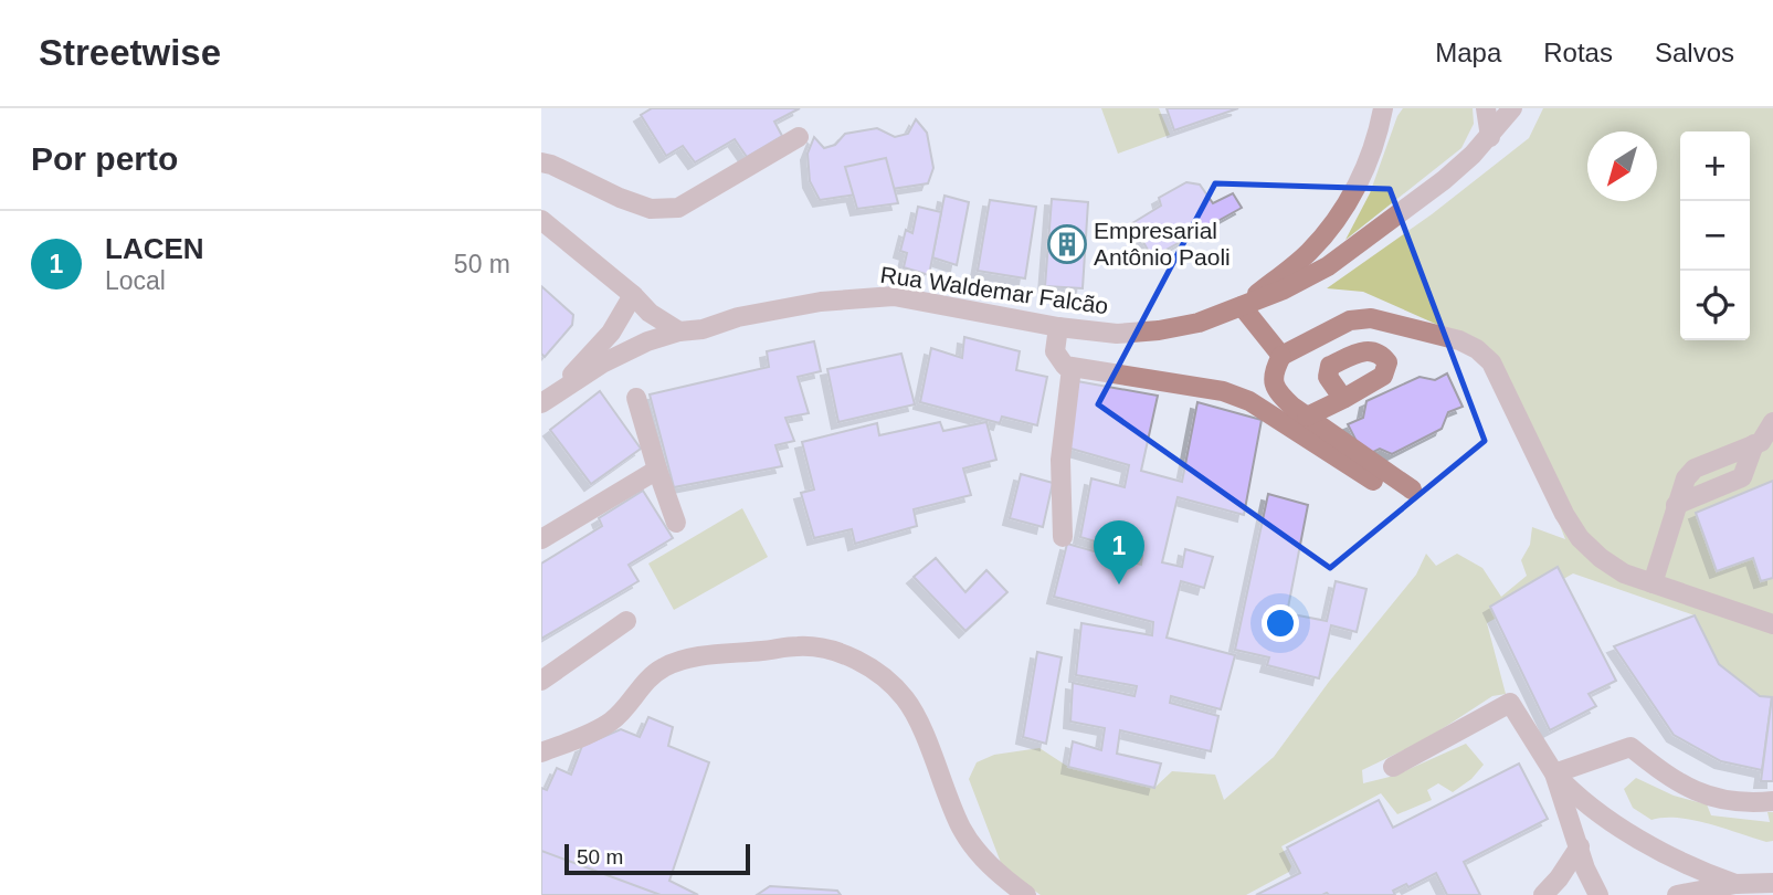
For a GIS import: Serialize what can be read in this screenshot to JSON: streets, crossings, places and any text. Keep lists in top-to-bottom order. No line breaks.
{"streets":{"street":["Rua Waldemar Falcão"]},"places":{"building":["Empresarial Antônio Paoli"]},"scale_bar":"50 m","north":"bottom left","page":{"header":"Streetwise","nav":["Mapa","Rotas","Salvos"],"heading":"Por perto","map_buttons":["+","−"],"list":[{"mark":"1","name":"LACEN","note":"Local","value":"50 m"}],"pins":"1","scale":"50 m"}}
